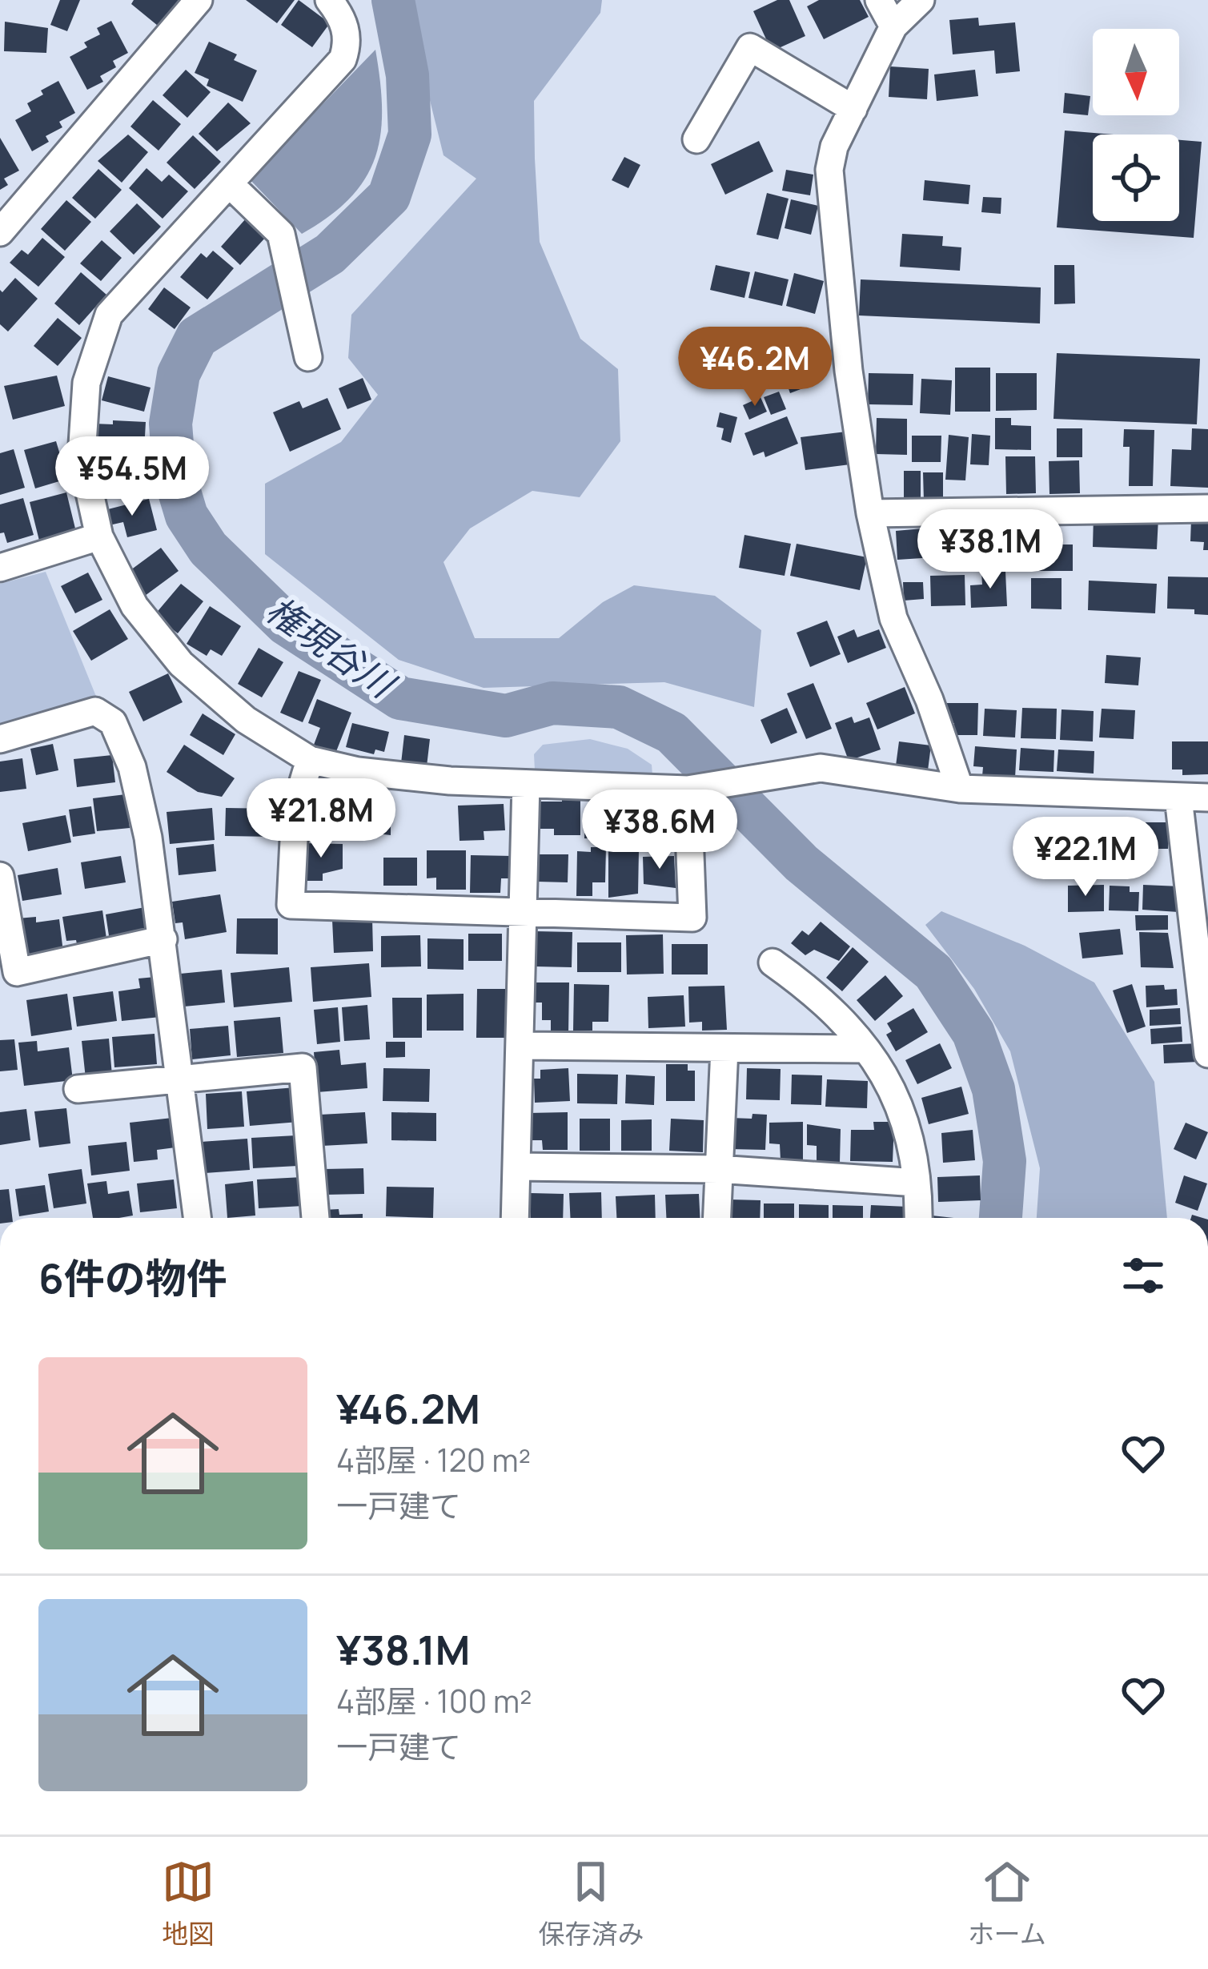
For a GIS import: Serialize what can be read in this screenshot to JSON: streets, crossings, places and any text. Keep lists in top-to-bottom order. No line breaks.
{"water":["権現谷川"],"north":"bottom","page":{"price":["¥46.2M","¥54.5M","¥38.1M","¥21.8M","¥38.6M","¥22.1M"],"heading":"6件の物件","list":[{"name":"¥46.2M","note":"4部屋 · 120 m² · 一戸建て"},{"name":"¥38.1M","note":"4部屋 · 100 m² · 一戸建て"}],"tabs":["地図","保存済み","ホーム"]}}
